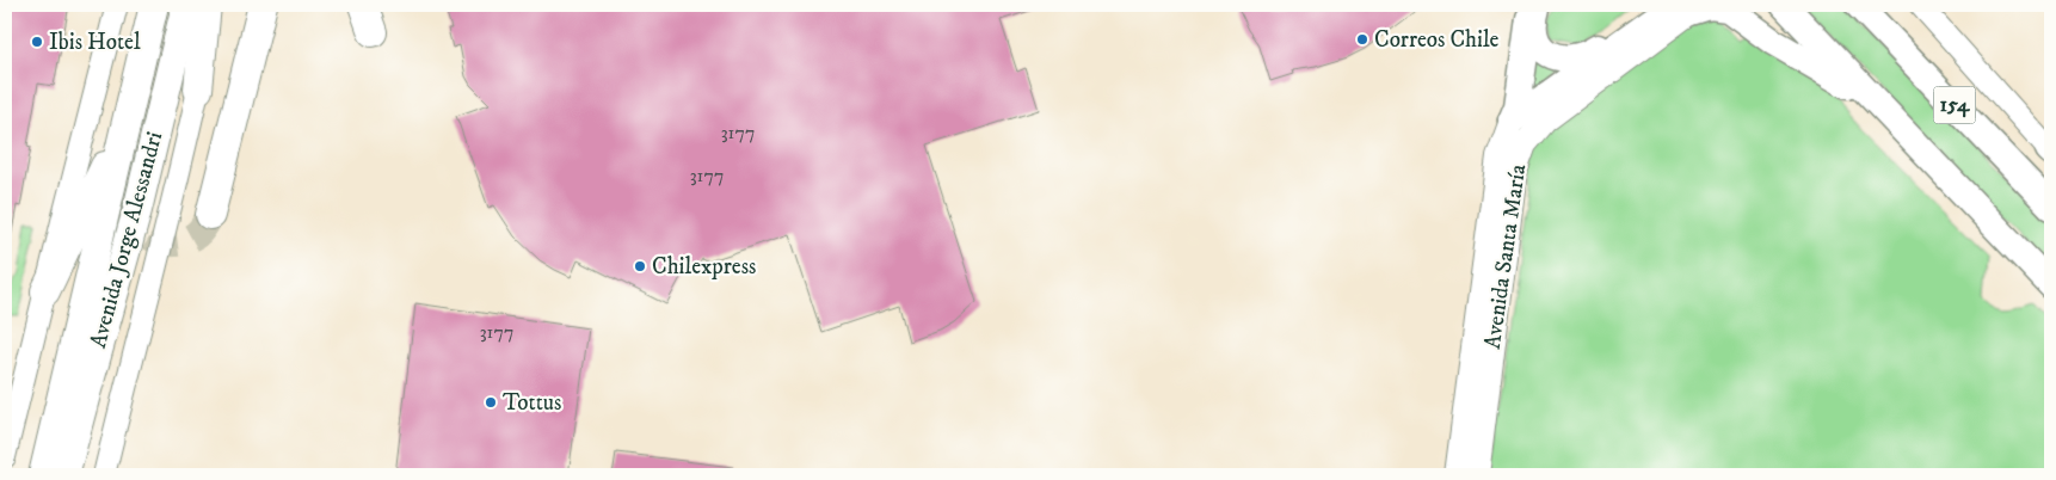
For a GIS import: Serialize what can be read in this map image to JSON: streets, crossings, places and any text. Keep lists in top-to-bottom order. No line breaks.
{"streets":{"highway":["Avenida Jorge Alessandri"],"main road":["154","Avenida Santa María"]},"places":["Correos Chile","Ibis Hotel","Chilexpress","Tottus"],"house_numbers":["3177","3177","3177"]}
